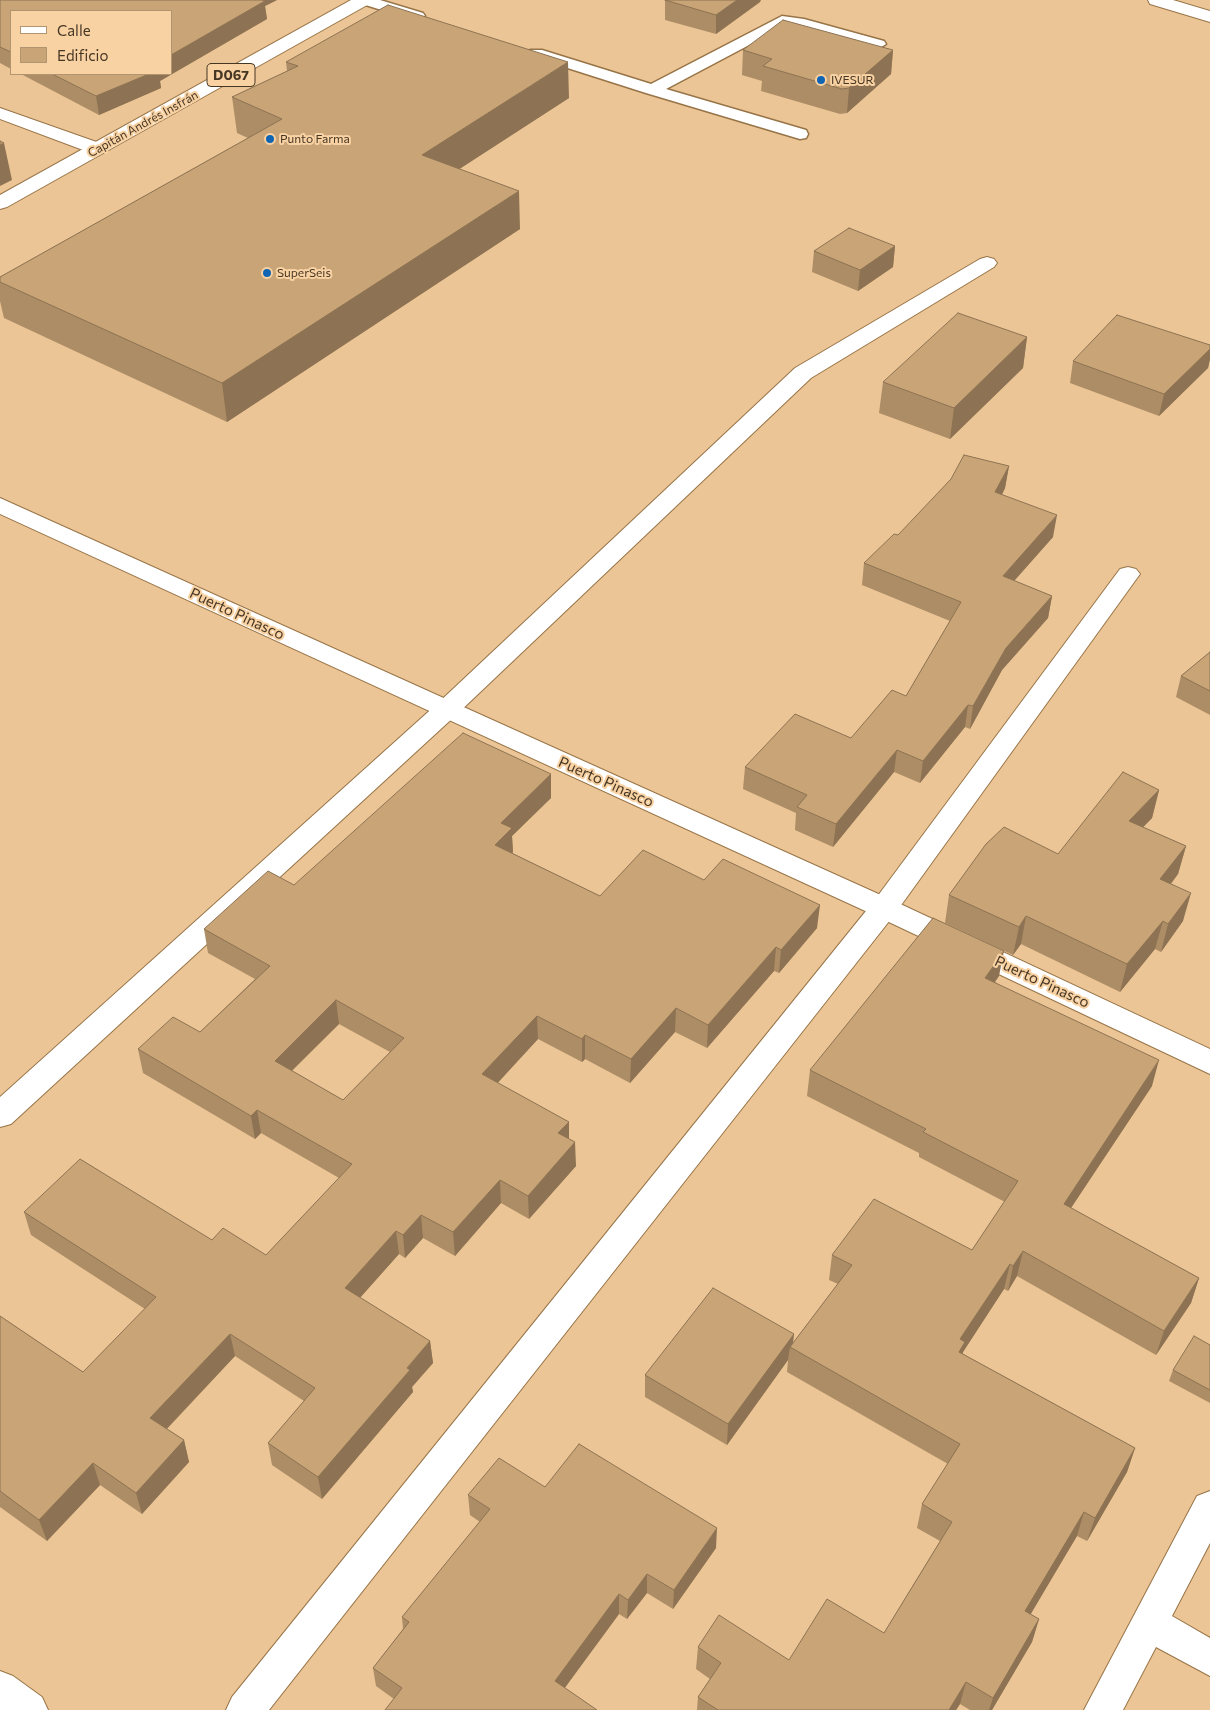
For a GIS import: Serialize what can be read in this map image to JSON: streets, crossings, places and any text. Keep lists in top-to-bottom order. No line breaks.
{"streets":{"street":["D067","Capitán Andrés Insfrán","Puerto Pinasco"]},"places":["IVESUR","Punto Farma","SuperSeis"],"legend":["Calle","Edificio"]}
